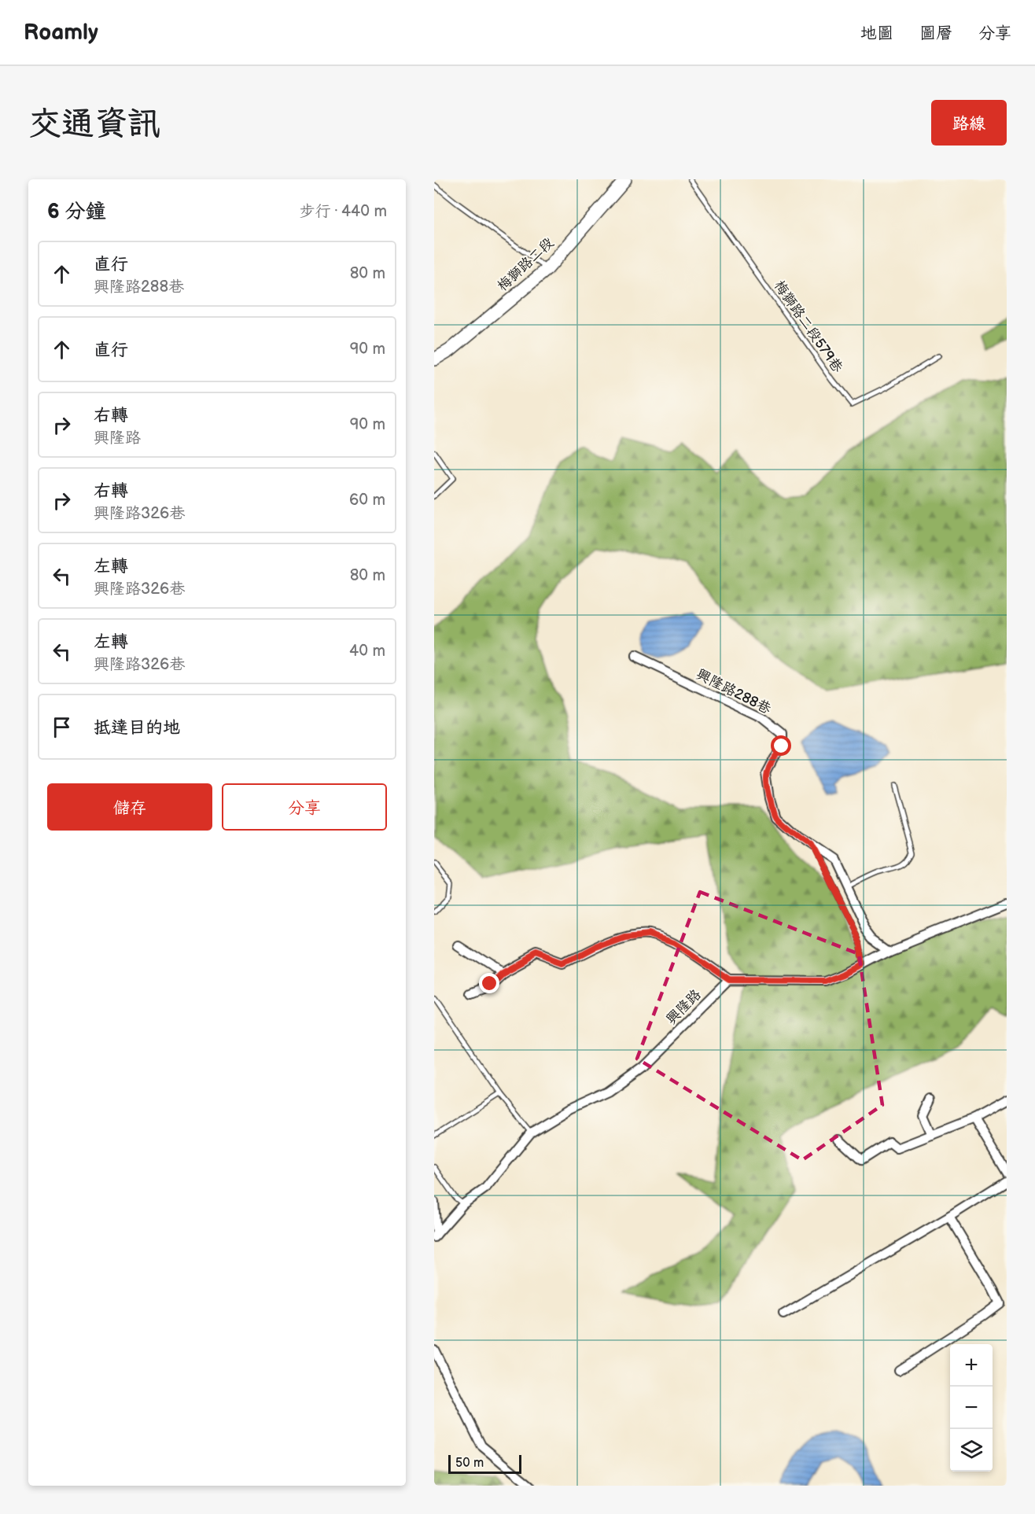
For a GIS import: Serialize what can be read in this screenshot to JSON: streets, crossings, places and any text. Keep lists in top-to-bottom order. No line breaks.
{"streets":{"street":["梅獅路二段","興隆路288巷","興隆路"],"lane":["梅獅路二段579巷"]},"scale_bar":"50 m","page":{"header":"Roamly","nav":["地圖","圖層","分享"],"buttons":["路線",["儲存","分享"]],"title":"交通資訊","heading":["6 分鐘","步行 · 440 m"],"list":[["直行","興隆路288巷","80 m"],["直行","90 m"],["右轉","興隆路","90 m"],["右轉","興隆路326巷","60 m"],["左轉","興隆路326巷","80 m"],["左轉","興隆路326巷","40 m"],"抵達目的地"],"map_buttons":["+","−"],"scale":"50 m"}}
